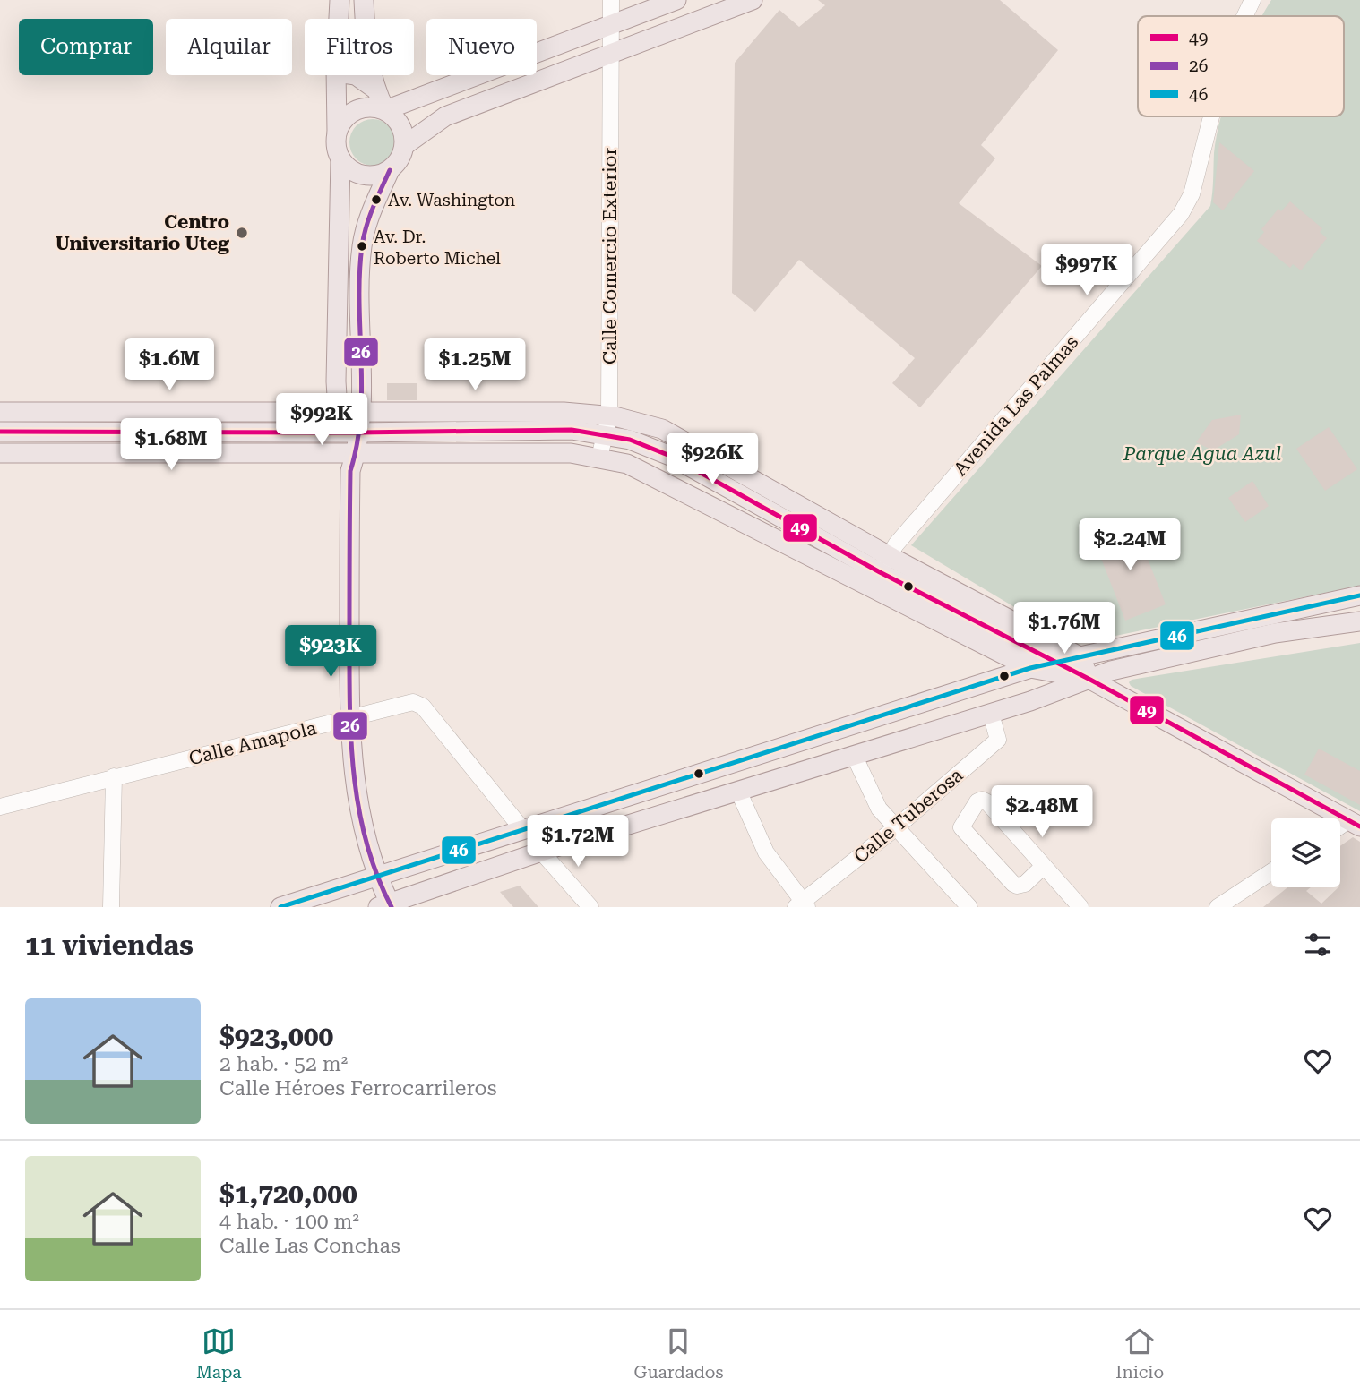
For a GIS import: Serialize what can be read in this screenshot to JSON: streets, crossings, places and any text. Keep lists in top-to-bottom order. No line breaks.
{"streets":{"street":["Calle Comercio Exterior","Avenida Las Palmas","Calle Amapola","Calle Tuberosa"]},"parks":["Parque Agua Azul"],"places":["Av. Washington","Centro Universitario Uteg","Av. Dr. Roberto Michel"],"lines":["transit line 26","transit line 49","transit line 46"],"legend":["49","26","46"],"page":{"chip":["Comprar","Alquilar","Filtros","Nuevo"],"price":["$997K","$1.6M","$1.25M","$992K","$1.68M","$926K","$2.24M","$1.76M","$923K","$2.48M","$1.72M"],"heading":"11 viviendas","list":[{"name":"$923,000","note":"2 hab. · 52 m² · Calle Héroes Ferrocarrileros"},{"name":"$1,720,000","note":"4 hab. · 100 m² · Calle Las Conchas"}],"tabs":["Mapa","Guardados","Inicio"]}}
